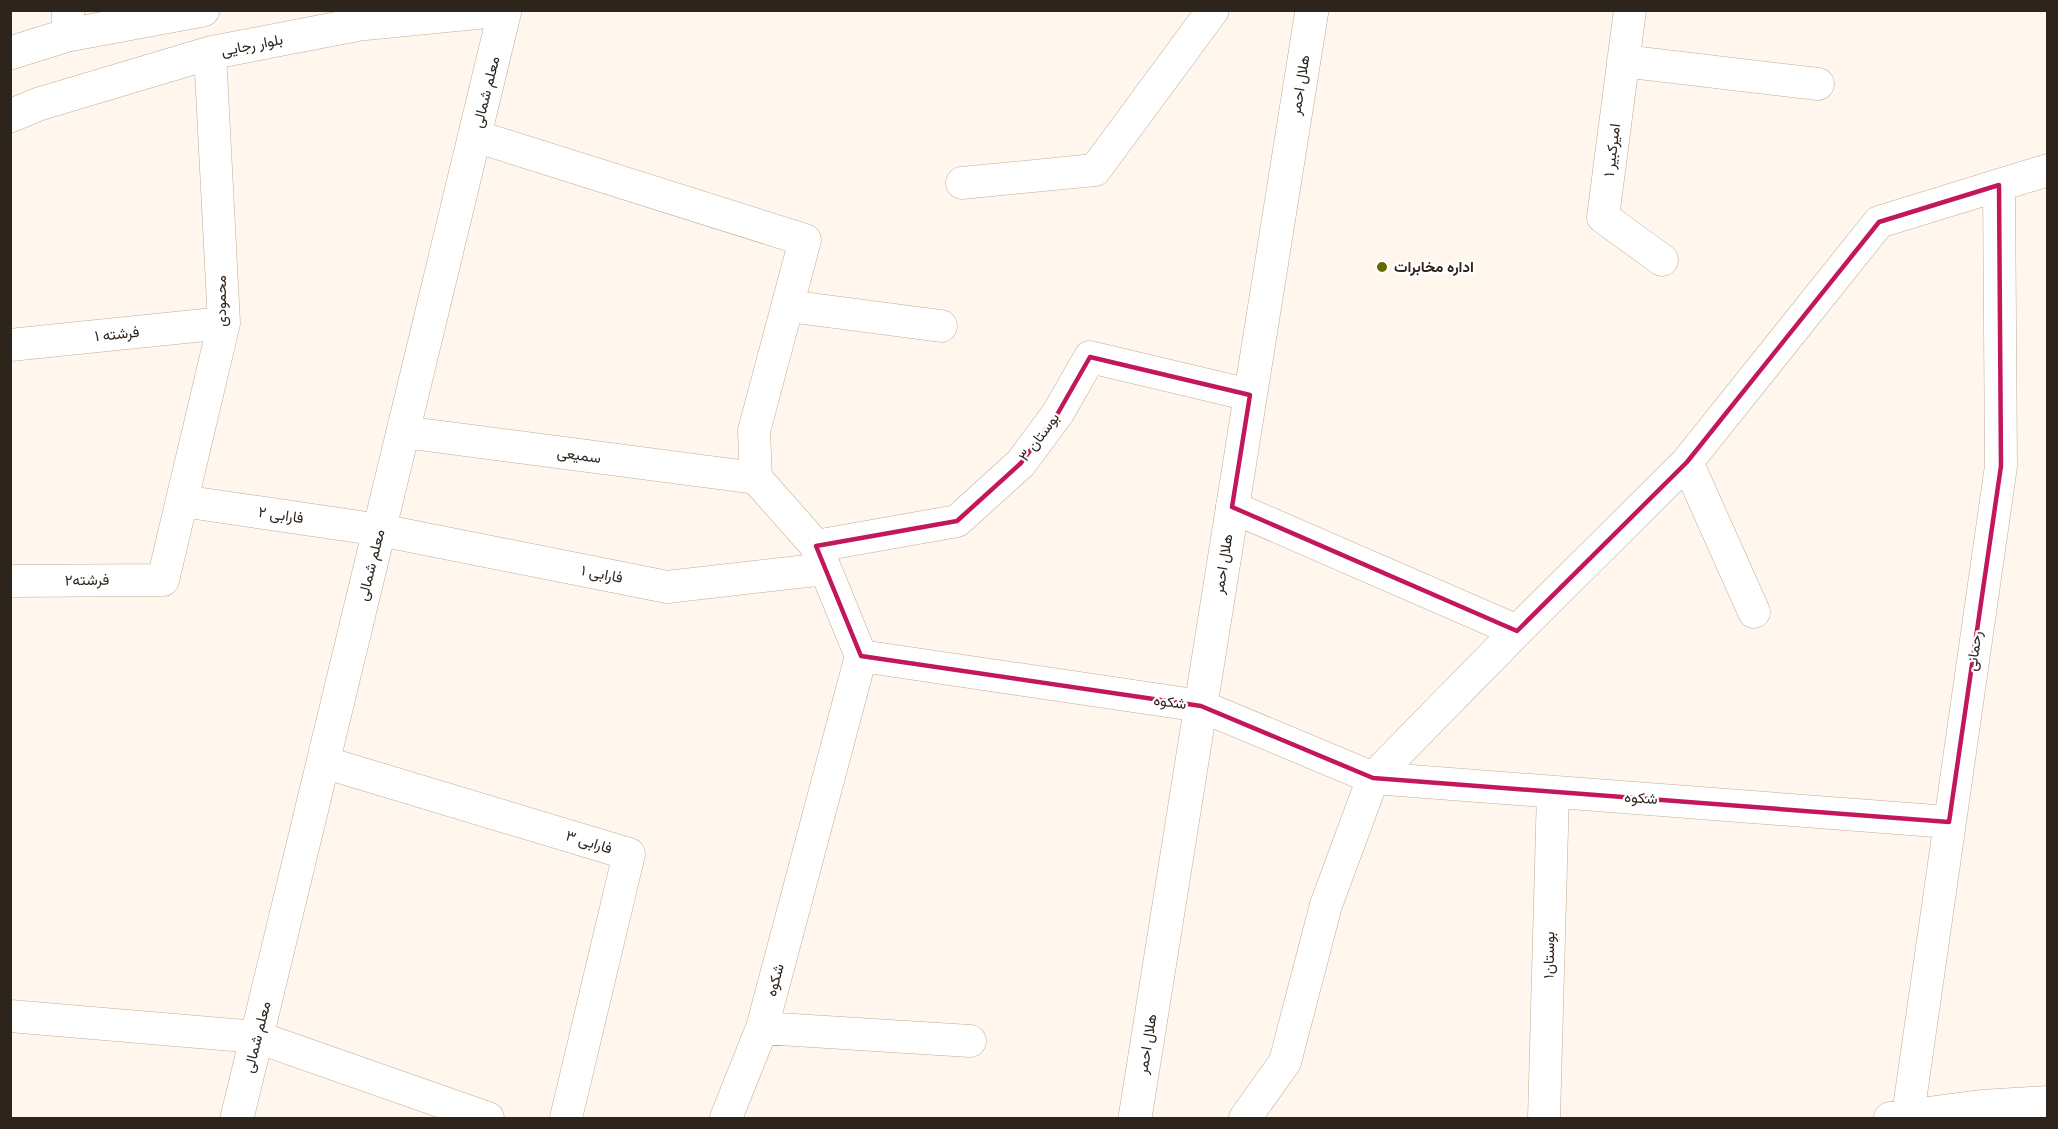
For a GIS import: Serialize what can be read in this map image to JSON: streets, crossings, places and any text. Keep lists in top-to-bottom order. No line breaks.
{"streets":{"street":["بلوار رجایی","هلال احمر","معلم شمالی","امیرکبیر ۱","محمودی","فرشته ۱","بوستان ٣","سمیعی","فارابی ۲","فارابی ۱","فرشته۲","رحمانی","شکوه","فارابی ۳","بوستان۱"]},"crossings":[["بلوار رجایی","معلم شمالی"],["بلوار رجایی","محمودی"],["هلال احمر","بوستان ٣"],["هلال احمر","شکوه"],["معلم شمالی","سمیعی"],["معلم شمالی","فارابی ۲"],["معلم شمالی","فارابی ۱"],["معلم شمالی","فارابی ۳"],["محمودی","فرشته ۱"],["محمودی","فارابی ۲"],["محمودی","فرشته۲"],["بوستان ٣","فارابی ۱"],["فارابی ۲","فارابی ۱"],["رحمانی","شکوه"],["شکوه","بوستان۱"]],"places":["اداره مخابرات"]}
